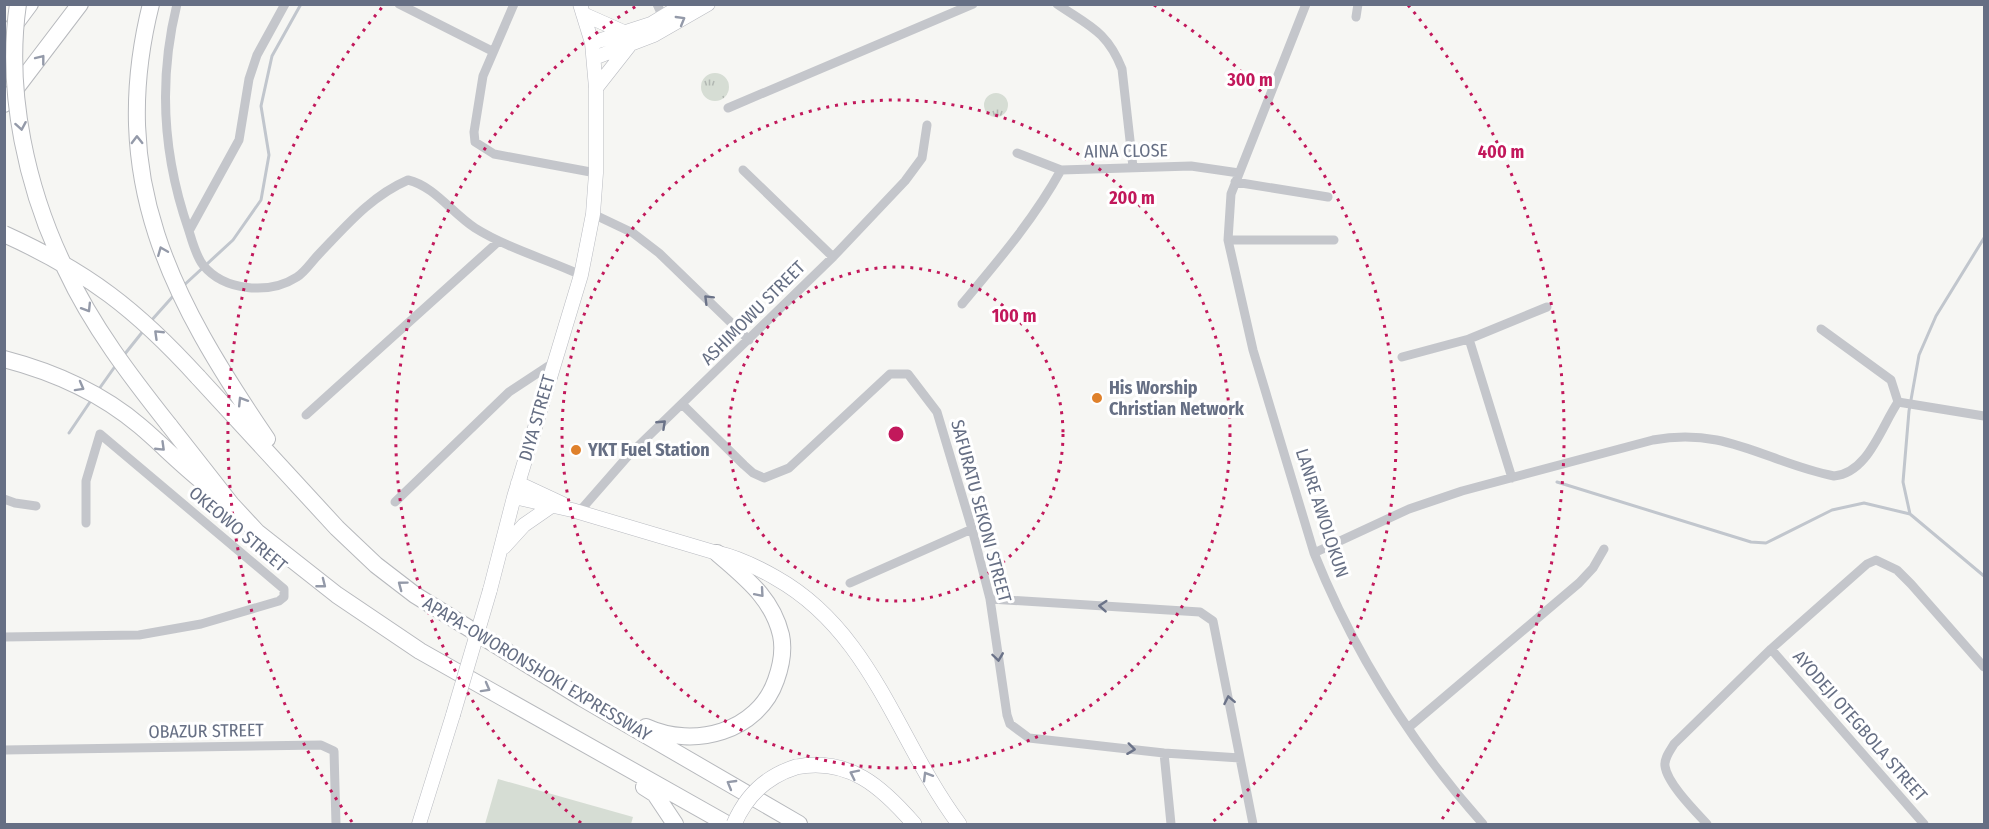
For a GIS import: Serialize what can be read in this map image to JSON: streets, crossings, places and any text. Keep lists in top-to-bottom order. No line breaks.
{"streets":{"highway":["APAPA-OWORONSHOKI EXPRESSWAY"],"main road":["DIYA STREET"],"street":["AINA CLOSE","ASHIMOWU STREET","SAFURATU SEKONI STREET","LANRE AWOLOKUN","OKEOWO STREET","AYODEJI OTEGBOLA STREET","OBAZUR STREET"]},"crossings":[["AINA CLOSE","LANRE AWOLOKUN"],["ASHIMOWU STREET","SAFURATU SEKONI STREET"]],"places":["His Worship Christian Network","YKT Fuel Station"],"rings":["300 m","400 m","200 m","100 m"]}
